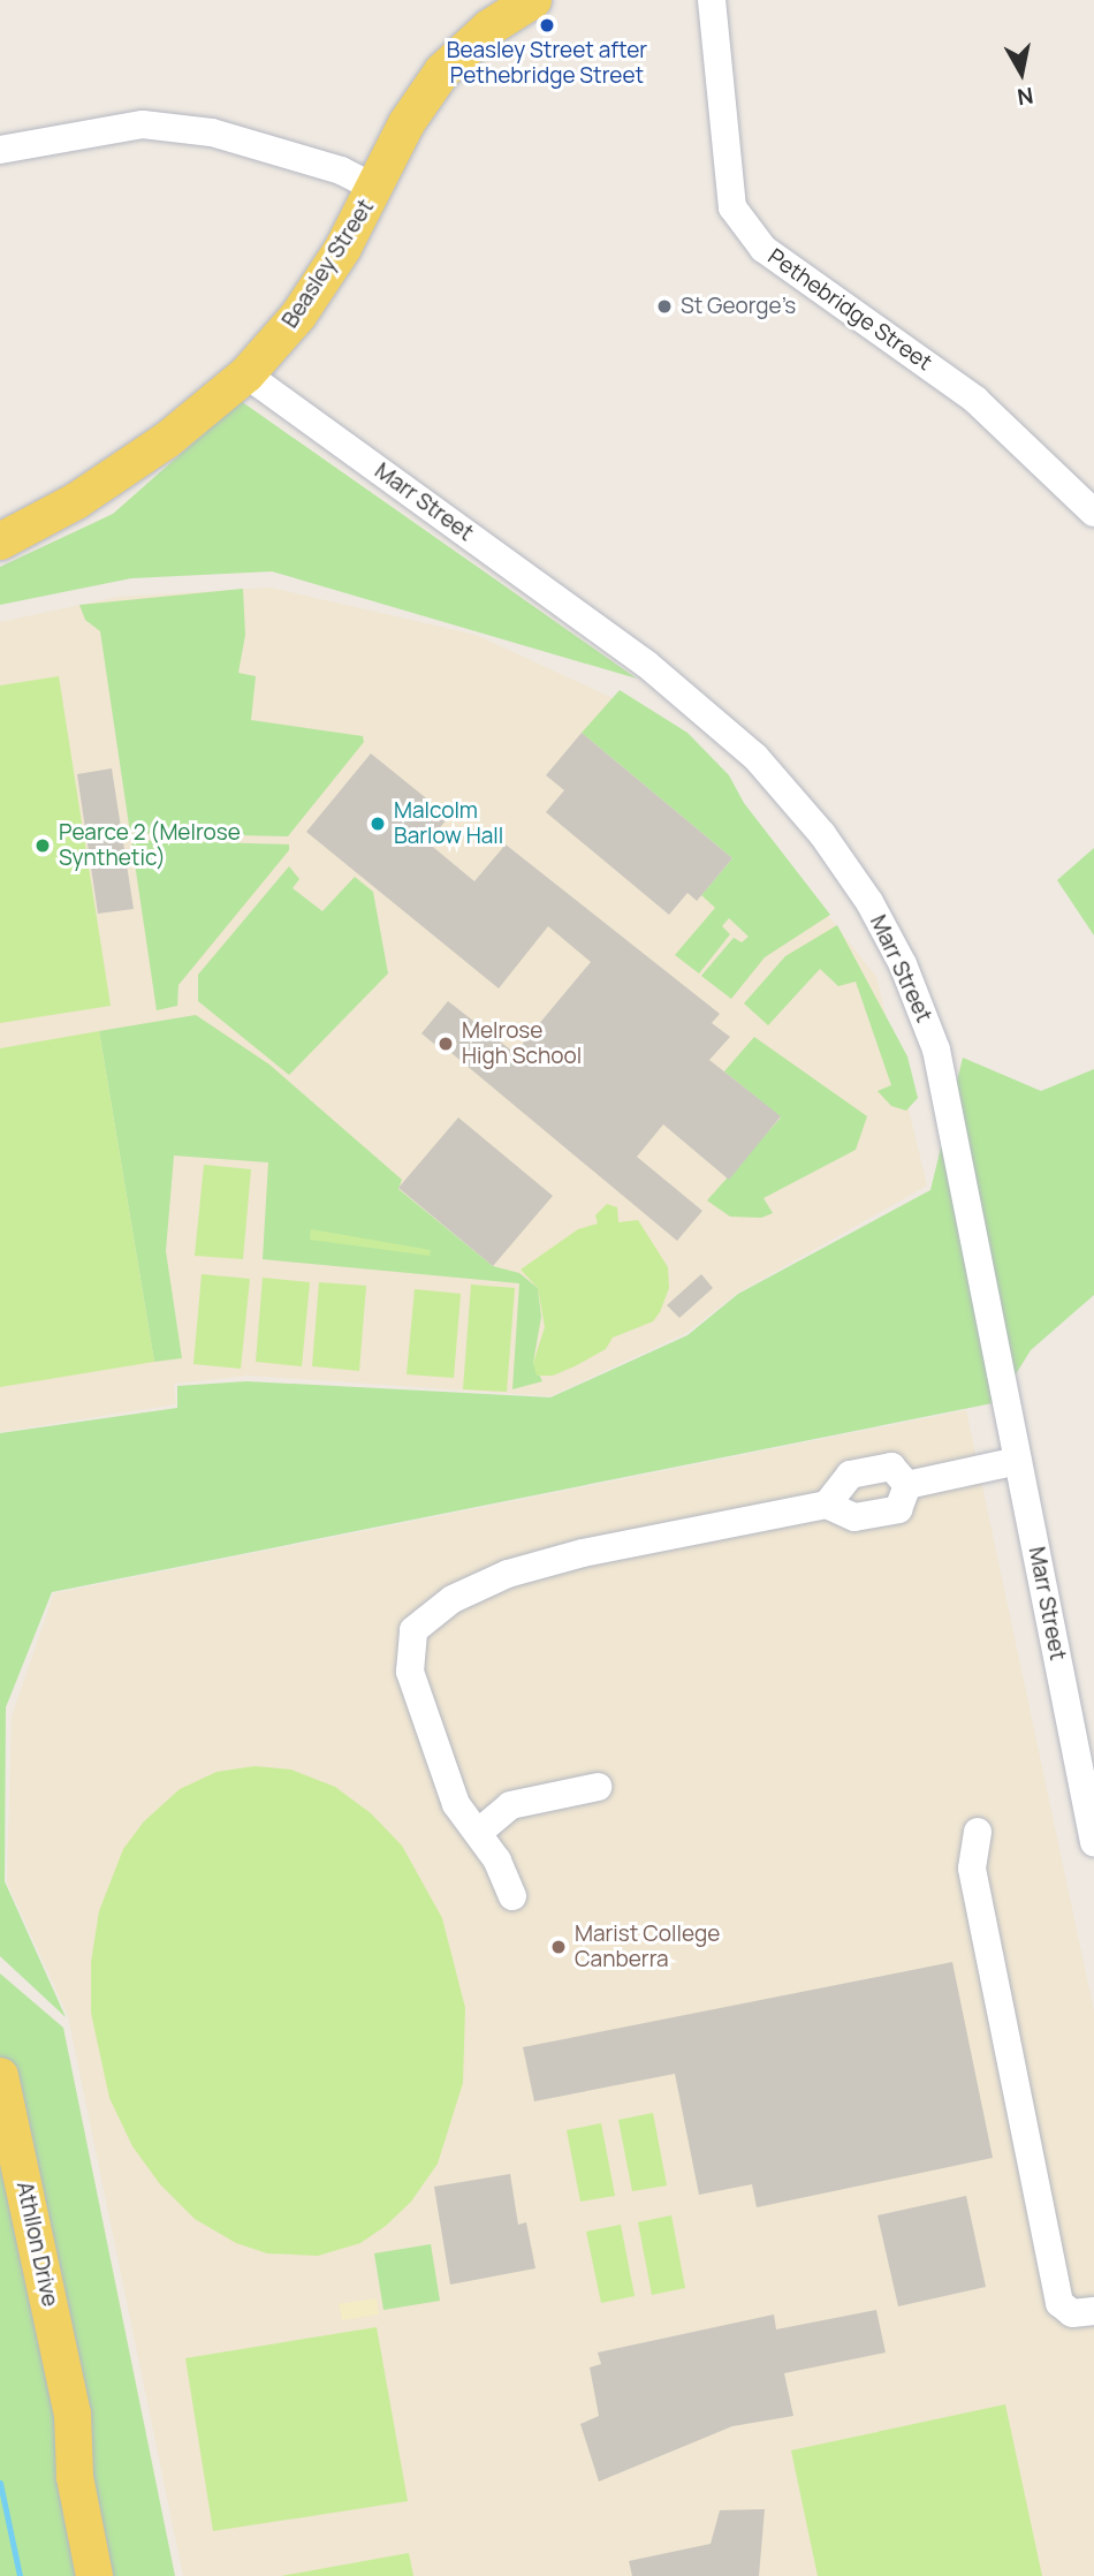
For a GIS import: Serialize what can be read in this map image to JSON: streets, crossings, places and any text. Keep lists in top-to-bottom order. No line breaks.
{"streets":{"main road":["Beasley Street","Athllon Drive"],"street":["Pethebridge Street","Marr Street"]},"crossings":[["Beasley Street","Marr Street"]],"places":["Beasley Street after Pethebridge Street","St George’s","Malcolm Barlow Hall","Pearce 2 (Melrose Synthetic)","Melrose High School","Marist College Canberra"],"north":"bottom"}
